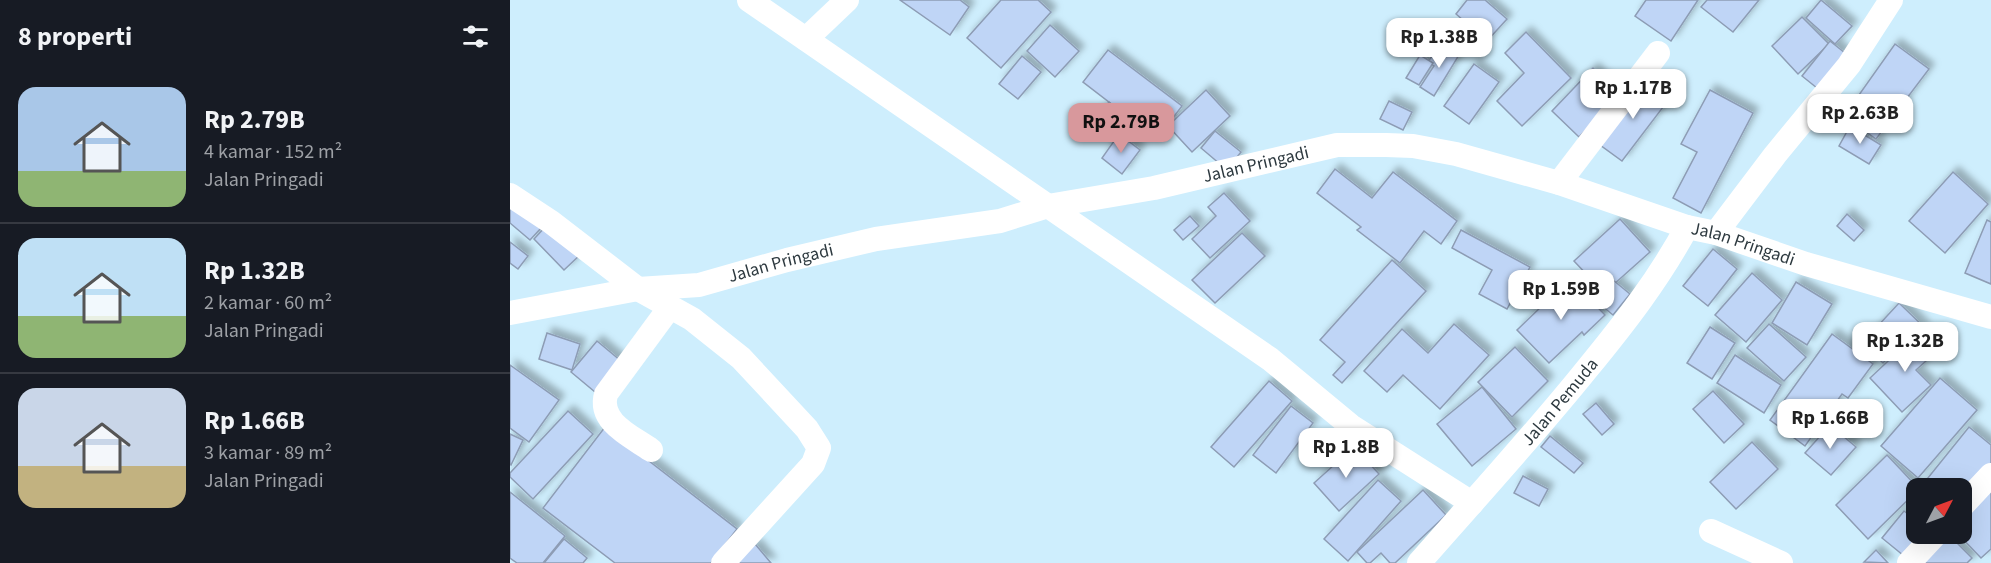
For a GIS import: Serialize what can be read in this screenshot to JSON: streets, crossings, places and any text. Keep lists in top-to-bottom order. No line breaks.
{"streets":{"street":["Jalan Pringadi","Jalan Pemuda"]},"crossings":[["Jalan Pringadi","Jalan Pemuda"]],"north":"top right","page":{"heading":"8 properti","price":["Rp 1.38B","Rp 1.17B","Rp 2.63B","Rp 2.79B","Rp 1.59B","Rp 1.32B","Rp 1.66B","Rp 1.8B"],"list":[{"name":"Rp 2.79B","note":"4 kamar · 152 m² · Jalan Pringadi"},{"name":"Rp 1.32B","note":"2 kamar · 60 m² · Jalan Pringadi"},{"name":"Rp 1.66B","note":"3 kamar · 89 m² · Jalan Pringadi"}]}}
